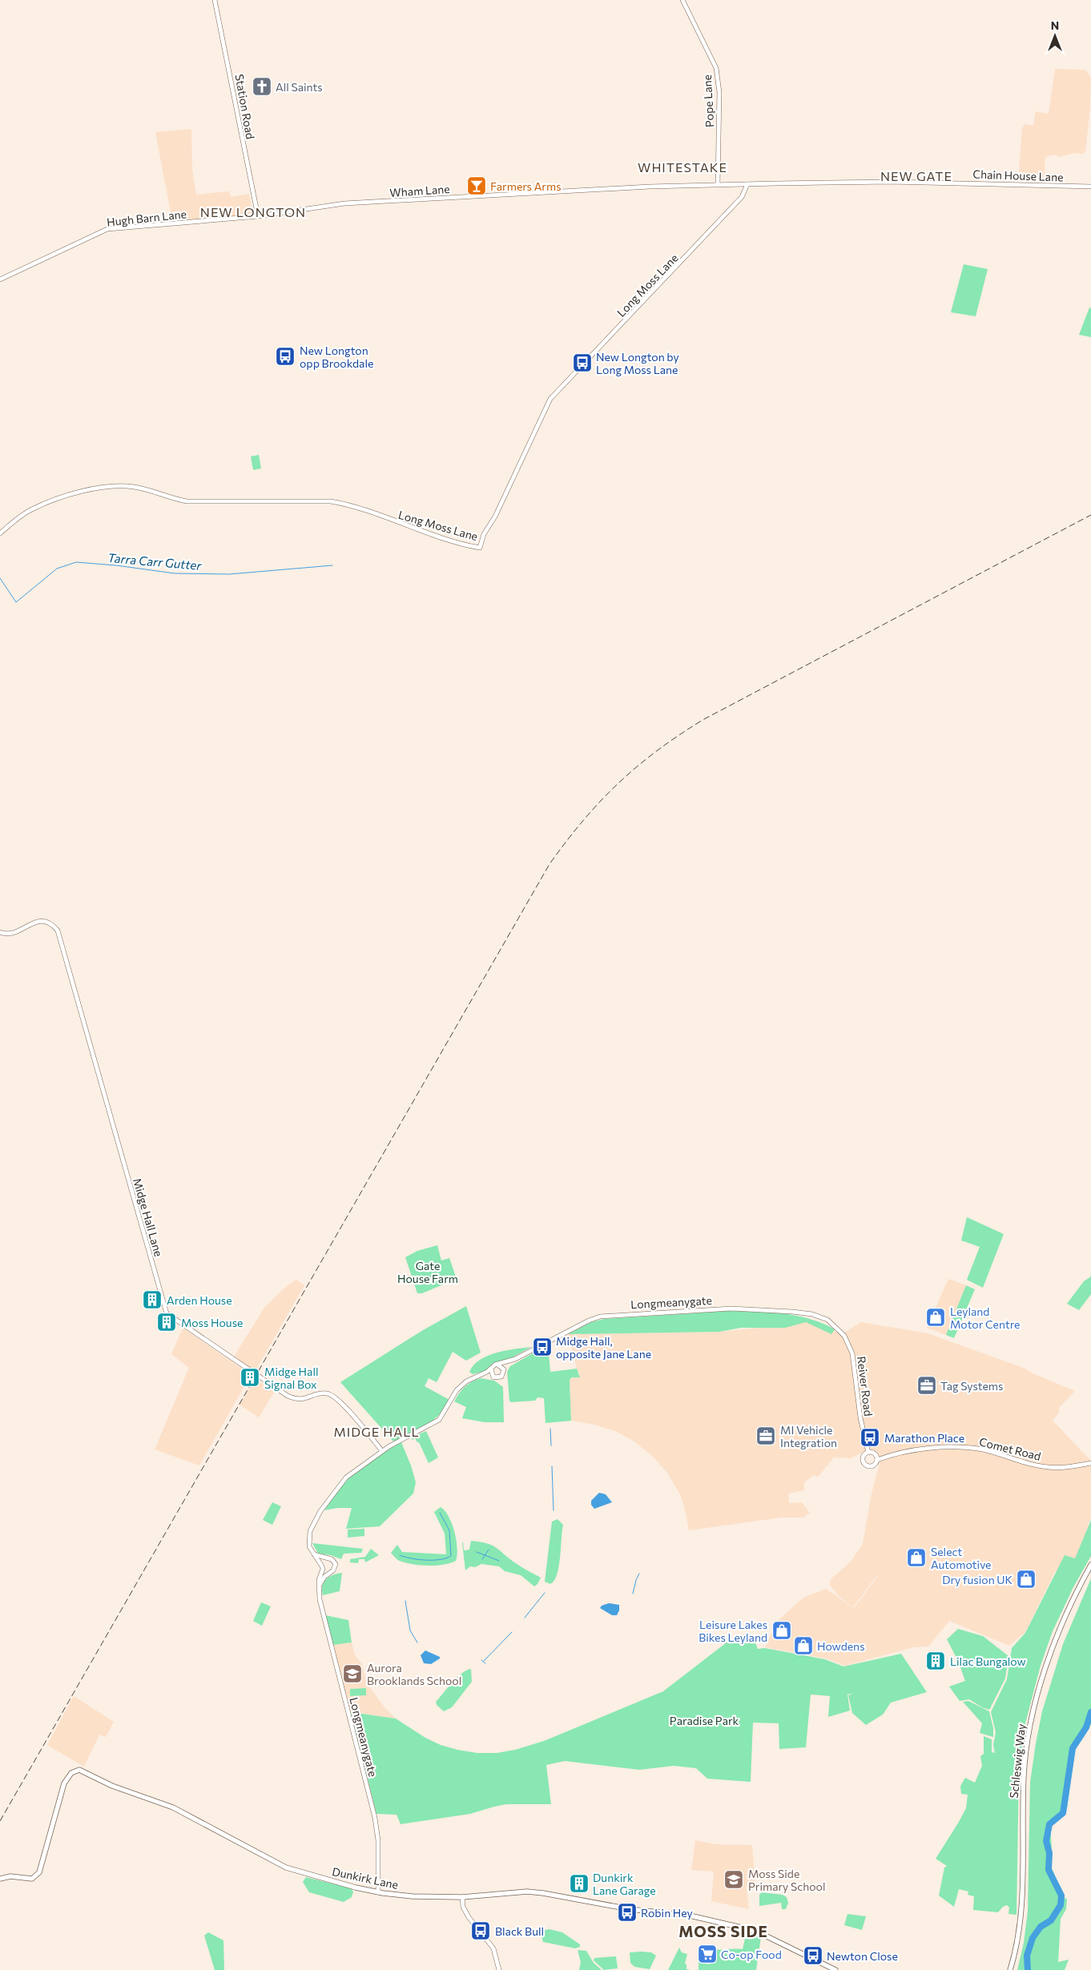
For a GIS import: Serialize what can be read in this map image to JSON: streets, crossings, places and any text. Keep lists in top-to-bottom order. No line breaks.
{"streets":{"main road":["Schleswig Way","Dunkirk Lane"],"street":["Pope Lane","Station Road","Chain House Lane","Wham Lane","Hugh Barn Lane","Long Moss Lane","Midge Hall Lane","Longmeanygate","Reiver Road","Comet Road"]},"crossings":[["Pope Lane","Wham Lane"],["Station Road","Wham Lane"],["Station Road","Hugh Barn Lane"],["Chain House Lane","Wham Lane"],["Wham Lane","Hugh Barn Lane"],["Wham Lane","Long Moss Lane"],["Longmeanygate","Reiver Road"],["Longmeanygate","Dunkirk Lane"],["Reiver Road","Comet Road"]],"districts":["WHITESTAKE","NEW GATE","NEW LONGTON","MIDGE HALL","MOSS SIDE"],"water":["Tarra Carr Gutter"],"parks":["Gate House Farm","Paradise Park"],"places":{"church":["All Saints"],"bar":["Farmers Arms"],"bus stop":["New Longton opp Brookdale","New Longton by Long Moss Lane","Midge Hall, opposite Jane Lane","Marathon Place","Robin Hey","Black Bull","Newton Close"],"building":["Arden House","Moss House","Midge Hall Signal Box","Lilac Bungalow","Dunkirk Lane Garage"],"shop":["Leyland Motor Centre","Select Automotive","Dry fusion UK","Leisure Lakes Bikes Leyland","Howdens"],"office":["Tag Systems","MI Vehicle Integration"],"school or university":["Aurora Brooklands School","Moss Side Primary School"],"supermarket":["Co-op Food"]},"north":"top"}
